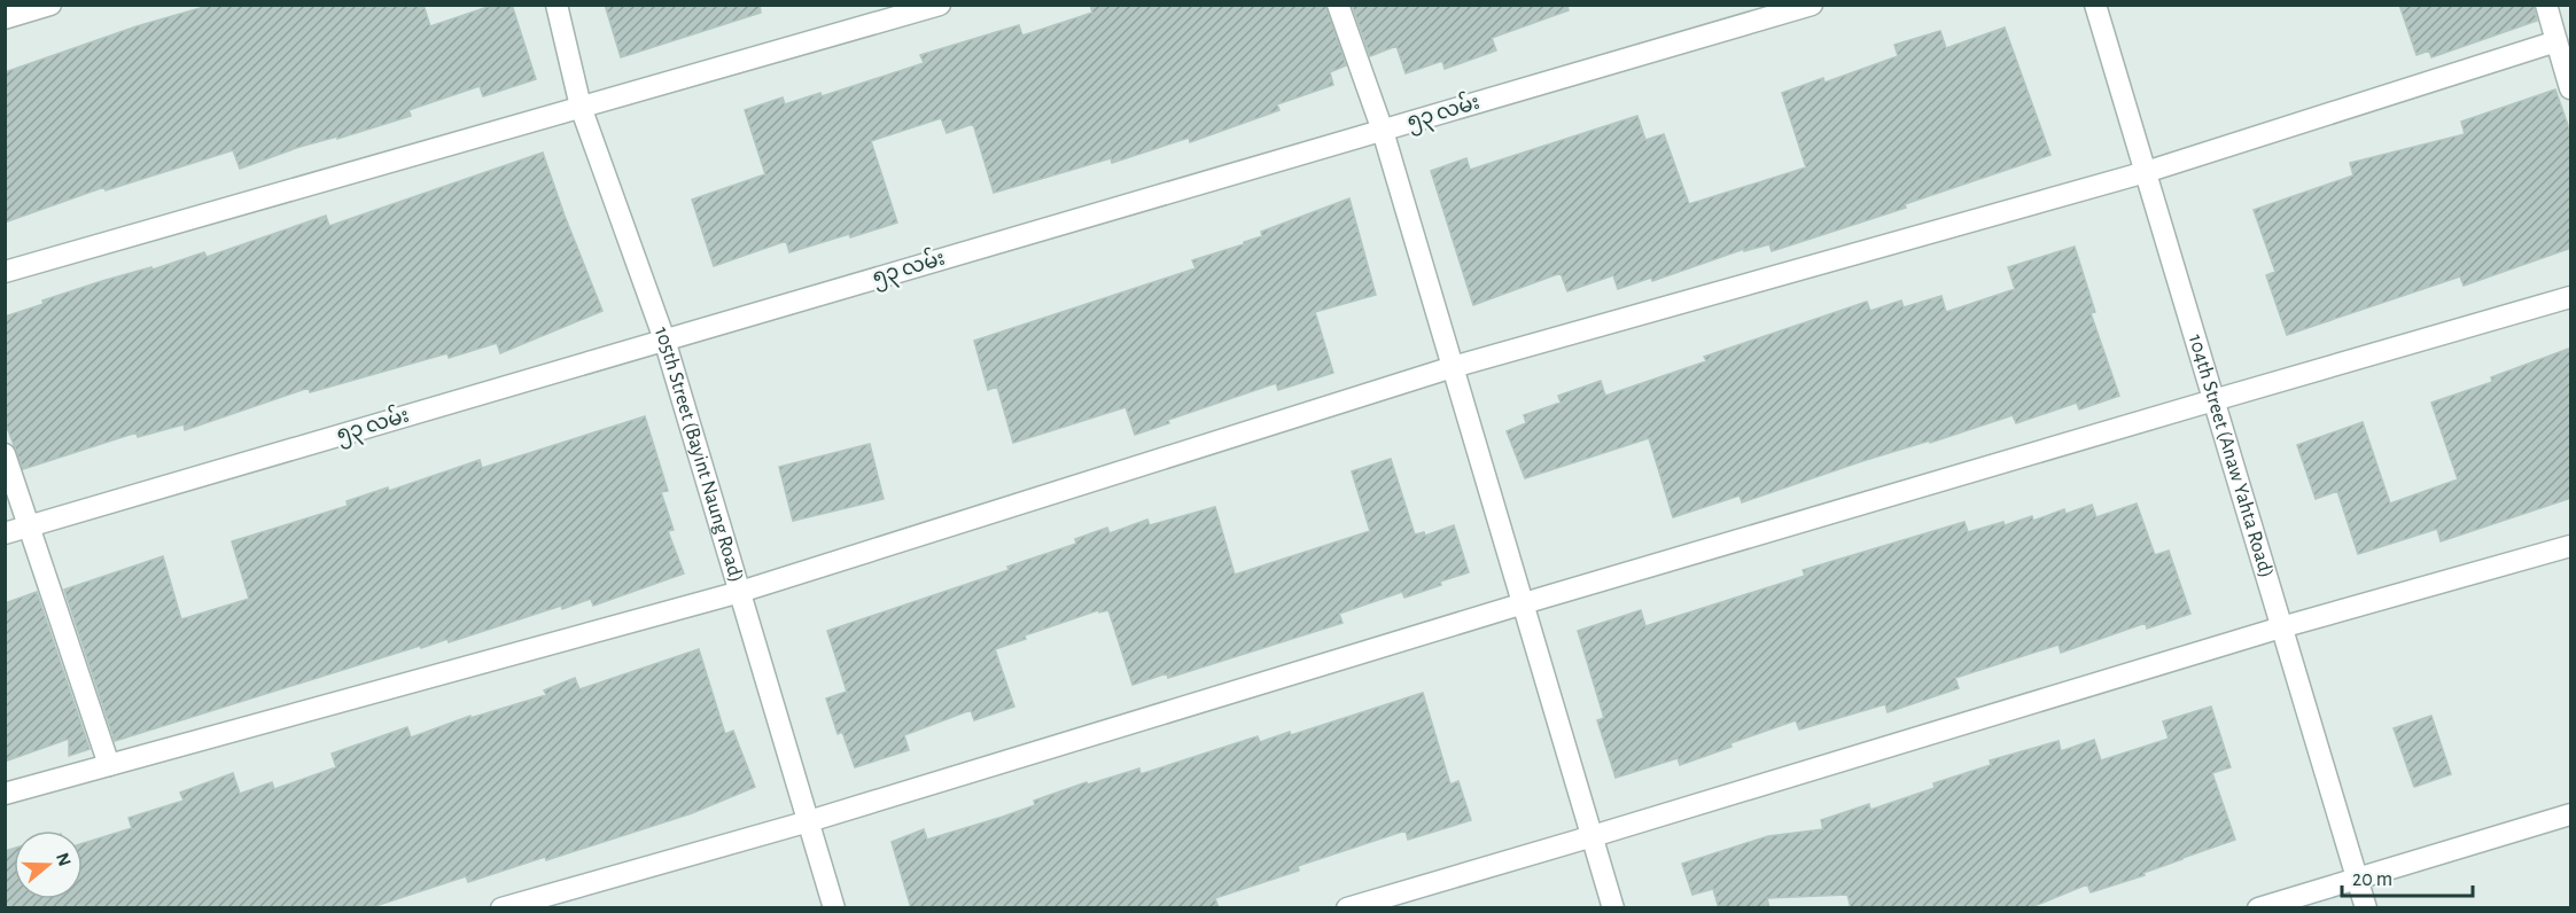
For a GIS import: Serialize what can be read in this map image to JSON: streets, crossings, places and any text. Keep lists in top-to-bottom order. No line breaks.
{"streets":{"street":["၅၃ လမ်း","105th Street (Bayint Naung Road)","104th Street (Anaw Yahta Road)"]},"crossings":[["၅၃ လမ်း","105th Street (Bayint Naung Road)"]],"scale_bar":"20 m","north":"right"}
